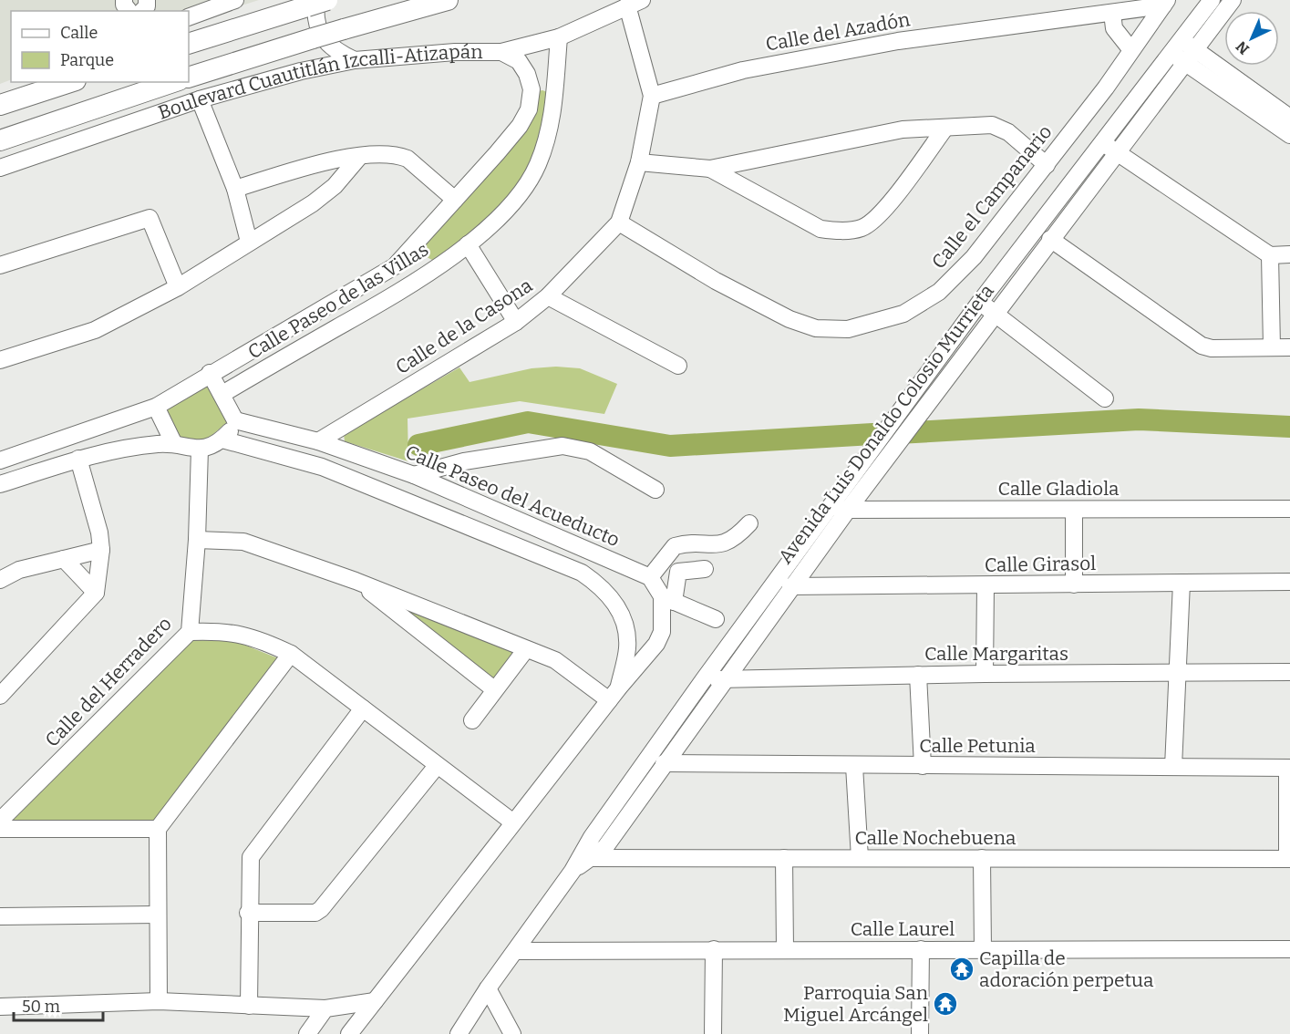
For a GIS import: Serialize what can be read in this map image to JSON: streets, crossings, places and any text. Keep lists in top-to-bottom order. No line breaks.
{"streets":{"main road":["Boulevard Cuautitlán Izcalli-Atizapán"],"street":["Calle del Azadón","Calle el Campanario","Calle Paseo de las Villas","Calle de la Casona","Avenida Luis Donaldo Colosio Murrieta","Calle Gladiola","Calle Paseo del Acueducto","Calle Girasol","Calle Margaritas","Calle del Herradero","Calle Petunia","Calle Nochebuena","Calle Laurel"]},"crossings":[["Calle del Azadón","Calle el Campanario"],["Calle del Azadón","Calle de la Casona"],["Boulevard Cuautitlán Izcalli-Atizapán","Calle Paseo de las Villas"],["Boulevard Cuautitlán Izcalli-Atizapán","Calle de la Casona"],["Calle el Campanario","Calle de la Casona"],["Calle Paseo de las Villas","Calle Paseo del Acueducto"],["Calle Paseo de las Villas","Calle del Herradero"],["Calle de la Casona","Calle Paseo del Acueducto"],["Avenida Luis Donaldo Colosio Murrieta","Calle Gladiola"],["Avenida Luis Donaldo Colosio Murrieta","Calle Girasol"],["Avenida Luis Donaldo Colosio Murrieta","Calle Margaritas"],["Avenida Luis Donaldo Colosio Murrieta","Calle Petunia"],["Avenida Luis Donaldo Colosio Murrieta","Calle Nochebuena"],["Avenida Luis Donaldo Colosio Murrieta","Calle Laurel"],["Calle Paseo del Acueducto","Calle del Herradero"]],"places":{"temple":["Capilla de adoración perpetua","Parroquia San Miguel Arcángel"]},"legend":["Calle","Parque"],"scale_bar":"50 m","north":"bottom left"}
